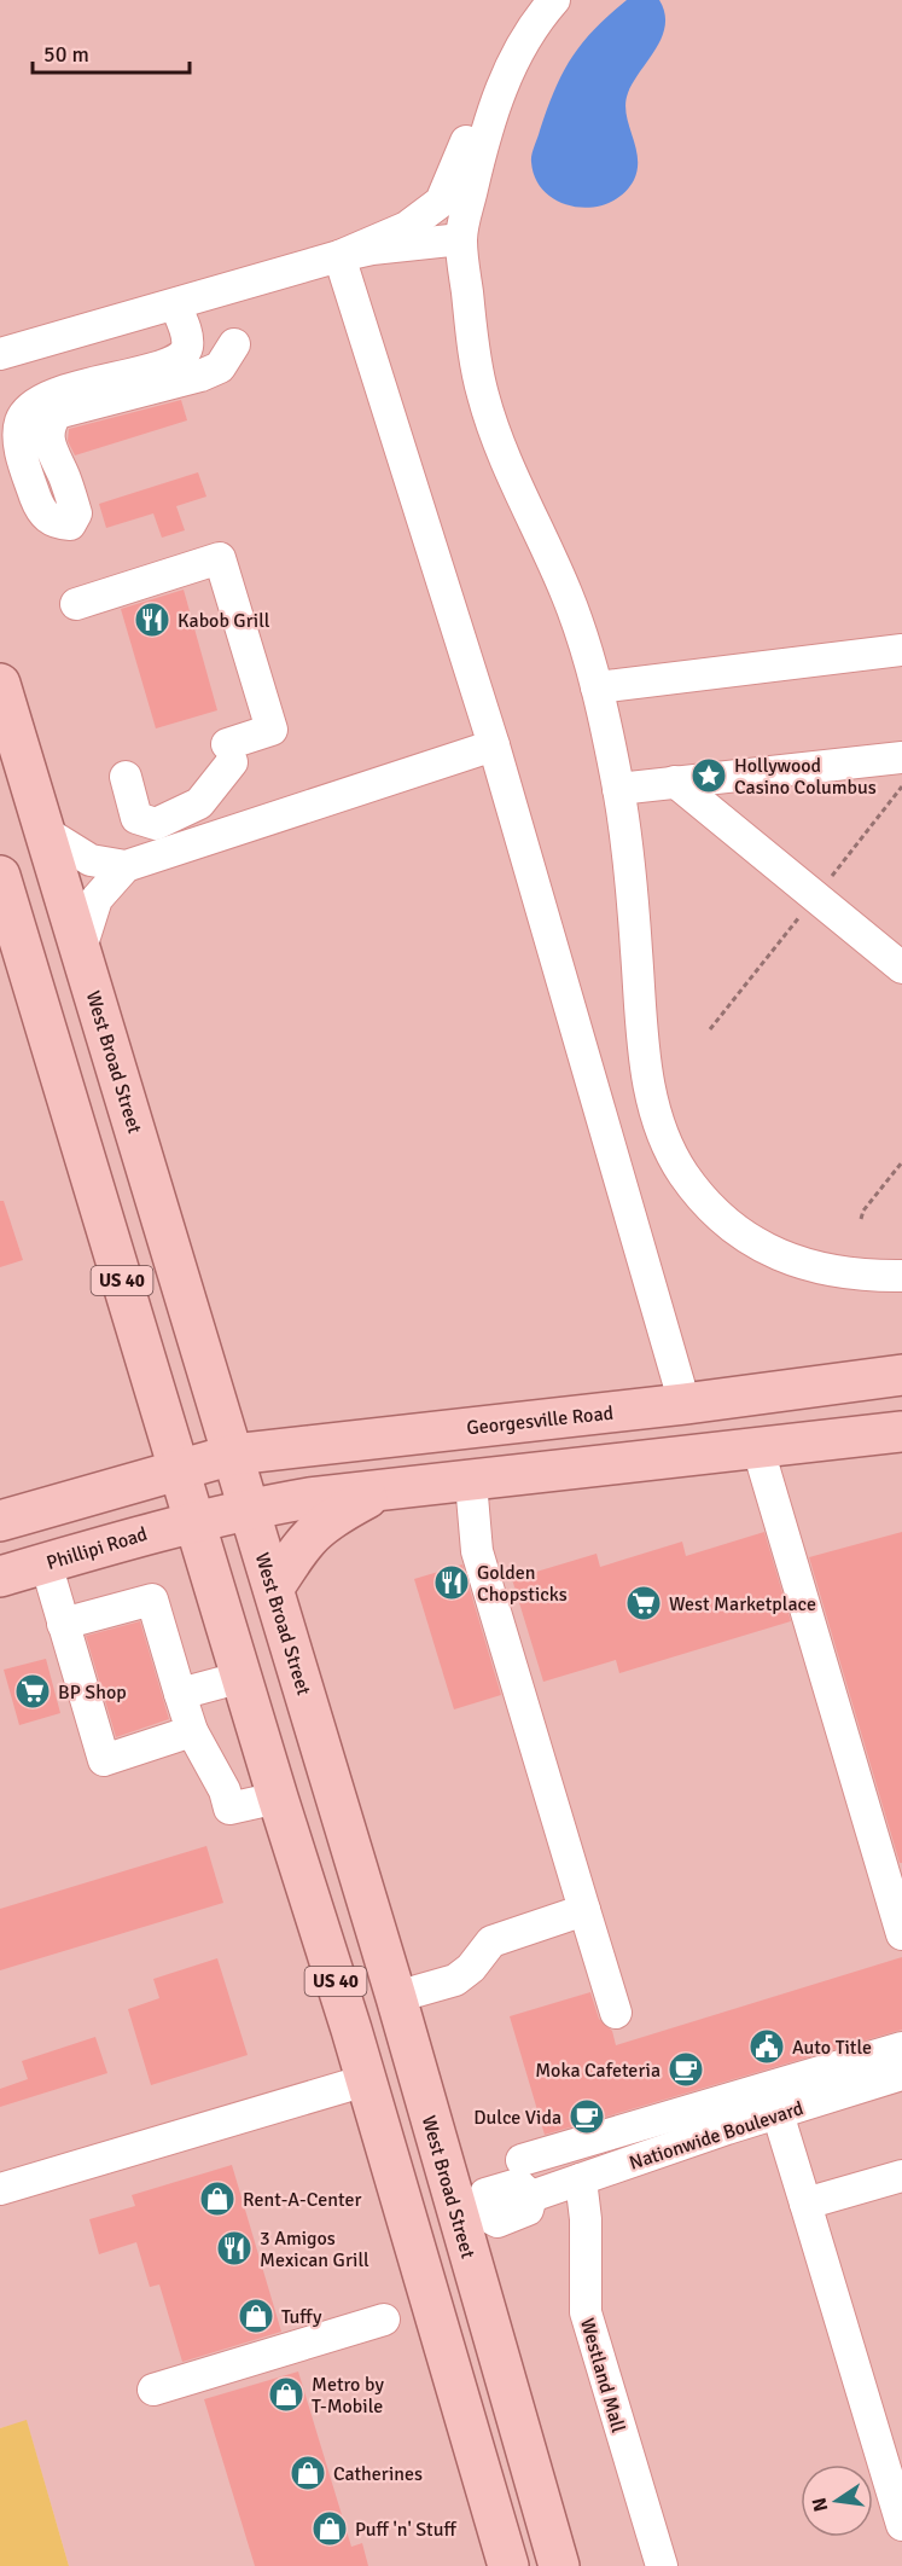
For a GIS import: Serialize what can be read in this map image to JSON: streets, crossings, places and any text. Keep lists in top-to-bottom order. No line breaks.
{"streets":{"main road":["West Broad Street","US 40","Georgesville Road","Phillipi Road"],"lane":["Nationwide Boulevard","Westland Mall"]},"crossings":[["West Broad Street","Georgesville Road"],["West Broad Street","Nationwide Boulevard"],["US 40","Georgesville Road"],["US 40","Phillipi Road"],["Nationwide Boulevard","Westland Mall"]],"places":{"restaurant":["Kabob Grill","Golden Chopsticks","3 Amigos Mexican Grill"],"place":["Hollywood Casino Columbus"],"supermarket":["West Marketplace","BP Shop"],"public building":["Auto Title"],"cafe":["Moka Cafeteria","Dulce Vida"],"shop":["Rent-A-Center","Tuffy","Metro by T-Mobile","Catherines","Puff 'n' Stuff"]},"scale_bar":"50 m","north":"left"}
